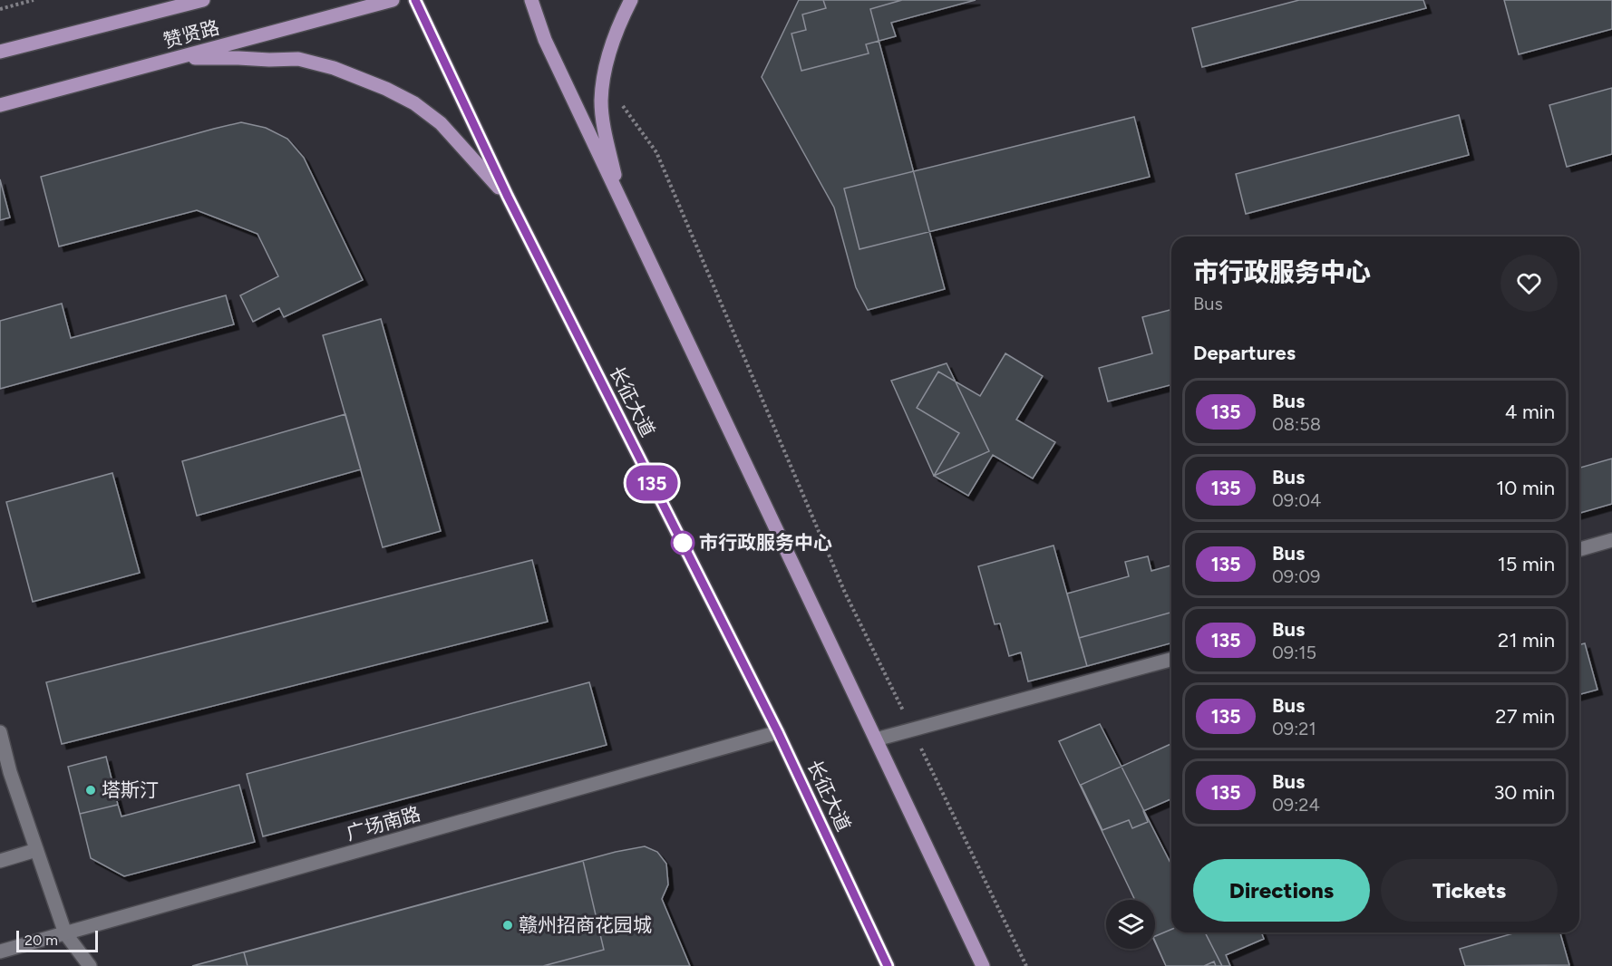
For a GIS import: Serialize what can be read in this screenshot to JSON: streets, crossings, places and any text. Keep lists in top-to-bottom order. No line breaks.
{"streets":{"main road":["赞贤路","长征大道"],"street":["广场南路"]},"crossings":[["长征大道","广场南路"]],"places":["市行政服务中心","塔斯汀","赣州招商花园城"],"lines":["bus line 135"],"scale_bar":"20 m","page":{"on_map":"135","heading":[["市行政服务中心","Bus"],"Departures"],"list":[{"mark":"135","name":"Bus","note":"08:58","value":"4 min"},{"mark":"135","name":"Bus","note":"09:04","value":"10 min"},{"mark":"135","name":"Bus","note":"09:09","value":"15 min"},{"mark":"135","name":"Bus","note":"09:15","value":"21 min"},{"mark":"135","name":"Bus","note":"09:21","value":"27 min"},{"mark":"135","name":"Bus","note":"09:24","value":"30 min"}],"buttons":["Directions","Tickets"],"scale":"20 m"}}
